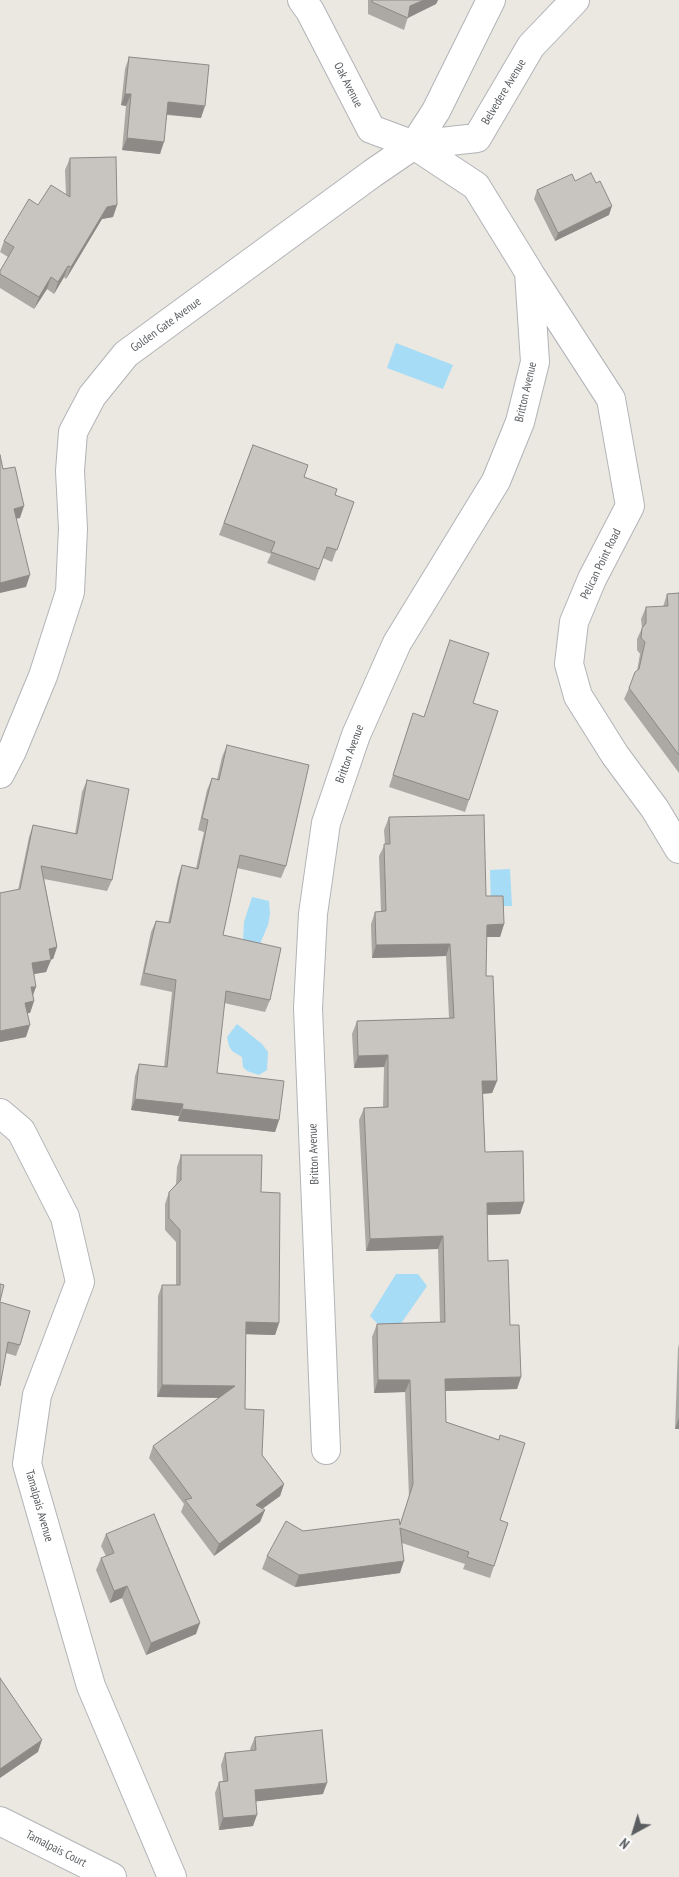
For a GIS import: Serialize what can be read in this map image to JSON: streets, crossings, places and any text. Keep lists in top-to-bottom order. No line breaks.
{"streets":{"street":["Oak Avenue","Belvedere Avenue","Golden Gate Avenue","Britton Avenue","Pelican Point Road","Tamalpais Avenue","Tamalpais Court"]},"crossings":[["Oak Avenue","Belvedere Avenue"],["Oak Avenue","Golden Gate Avenue"],["Oak Avenue","Britton Avenue"],["Belvedere Avenue","Golden Gate Avenue"],["Belvedere Avenue","Britton Avenue"],["Golden Gate Avenue","Britton Avenue"],["Britton Avenue","Pelican Point Road"]],"north":"bottom left"}
